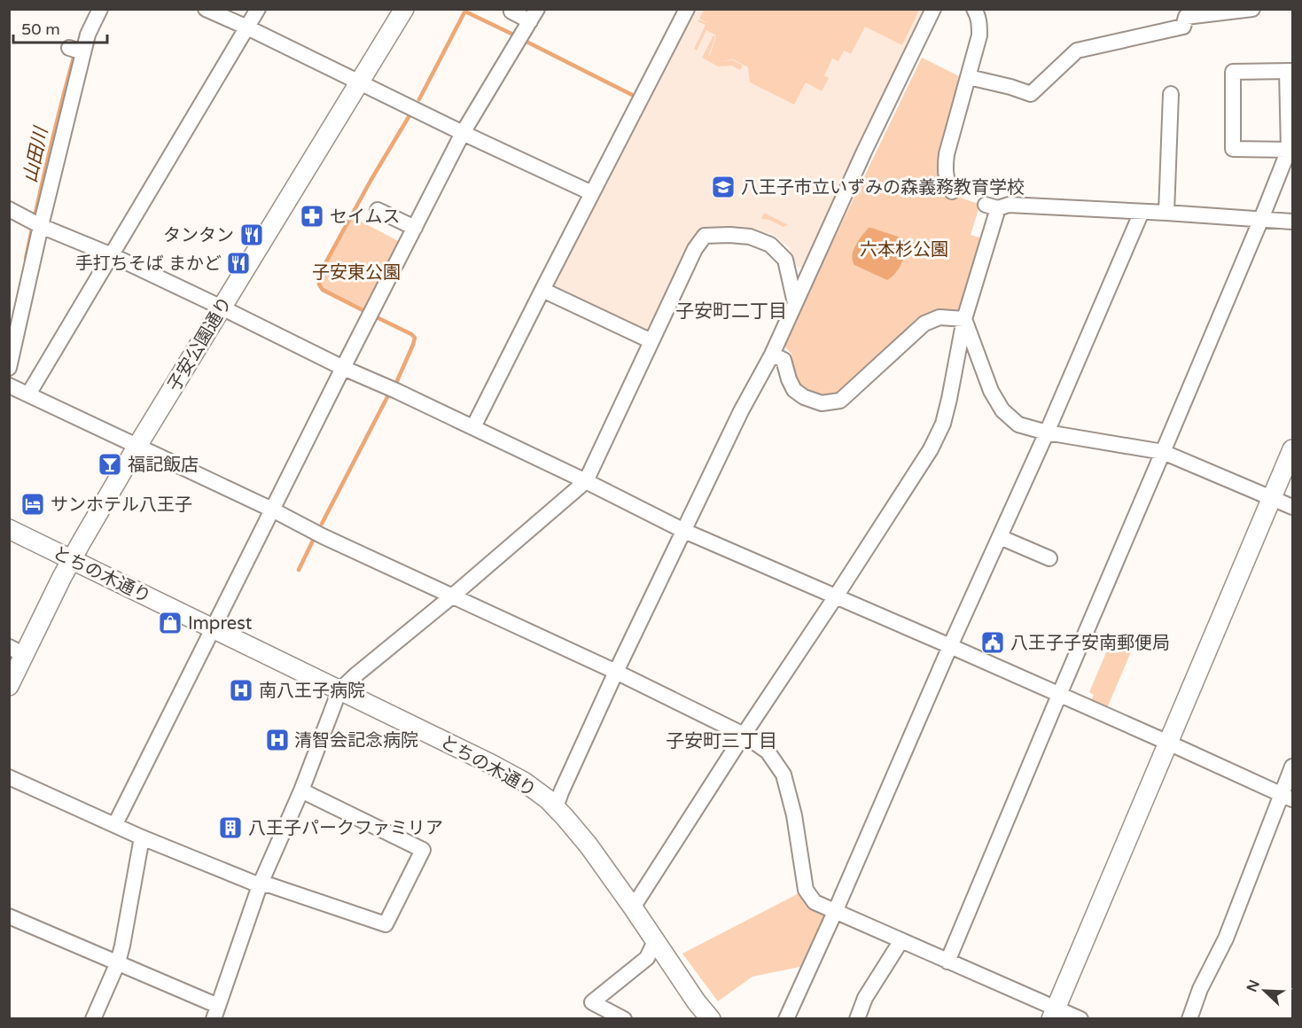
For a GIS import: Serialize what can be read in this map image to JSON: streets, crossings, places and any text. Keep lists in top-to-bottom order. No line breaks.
{"streets":{"street":["子安公園通り","とちの木通り"]},"crossings":[["子安公園通り","とちの木通り"]],"districts":["子安町二丁目","子安町三丁目"],"water":["山田川"],"parks":["六本杉公園","子安東公園"],"places":{"school or university":["八王子市立いずみの森義務教育学校"],"pharmacy":["セイムス"],"restaurant":["タンタン","手打ちそば まかど"],"bar":["福記飯店"],"hotel":["サンホテル八王子"],"shop":["Imprest"],"public building":["八王子子安南郵便局"],"hospital":["南八王子病院","清智会記念病院"],"building":["八王子パークファミリア"]},"scale_bar":"50 m","north":"top left"}
